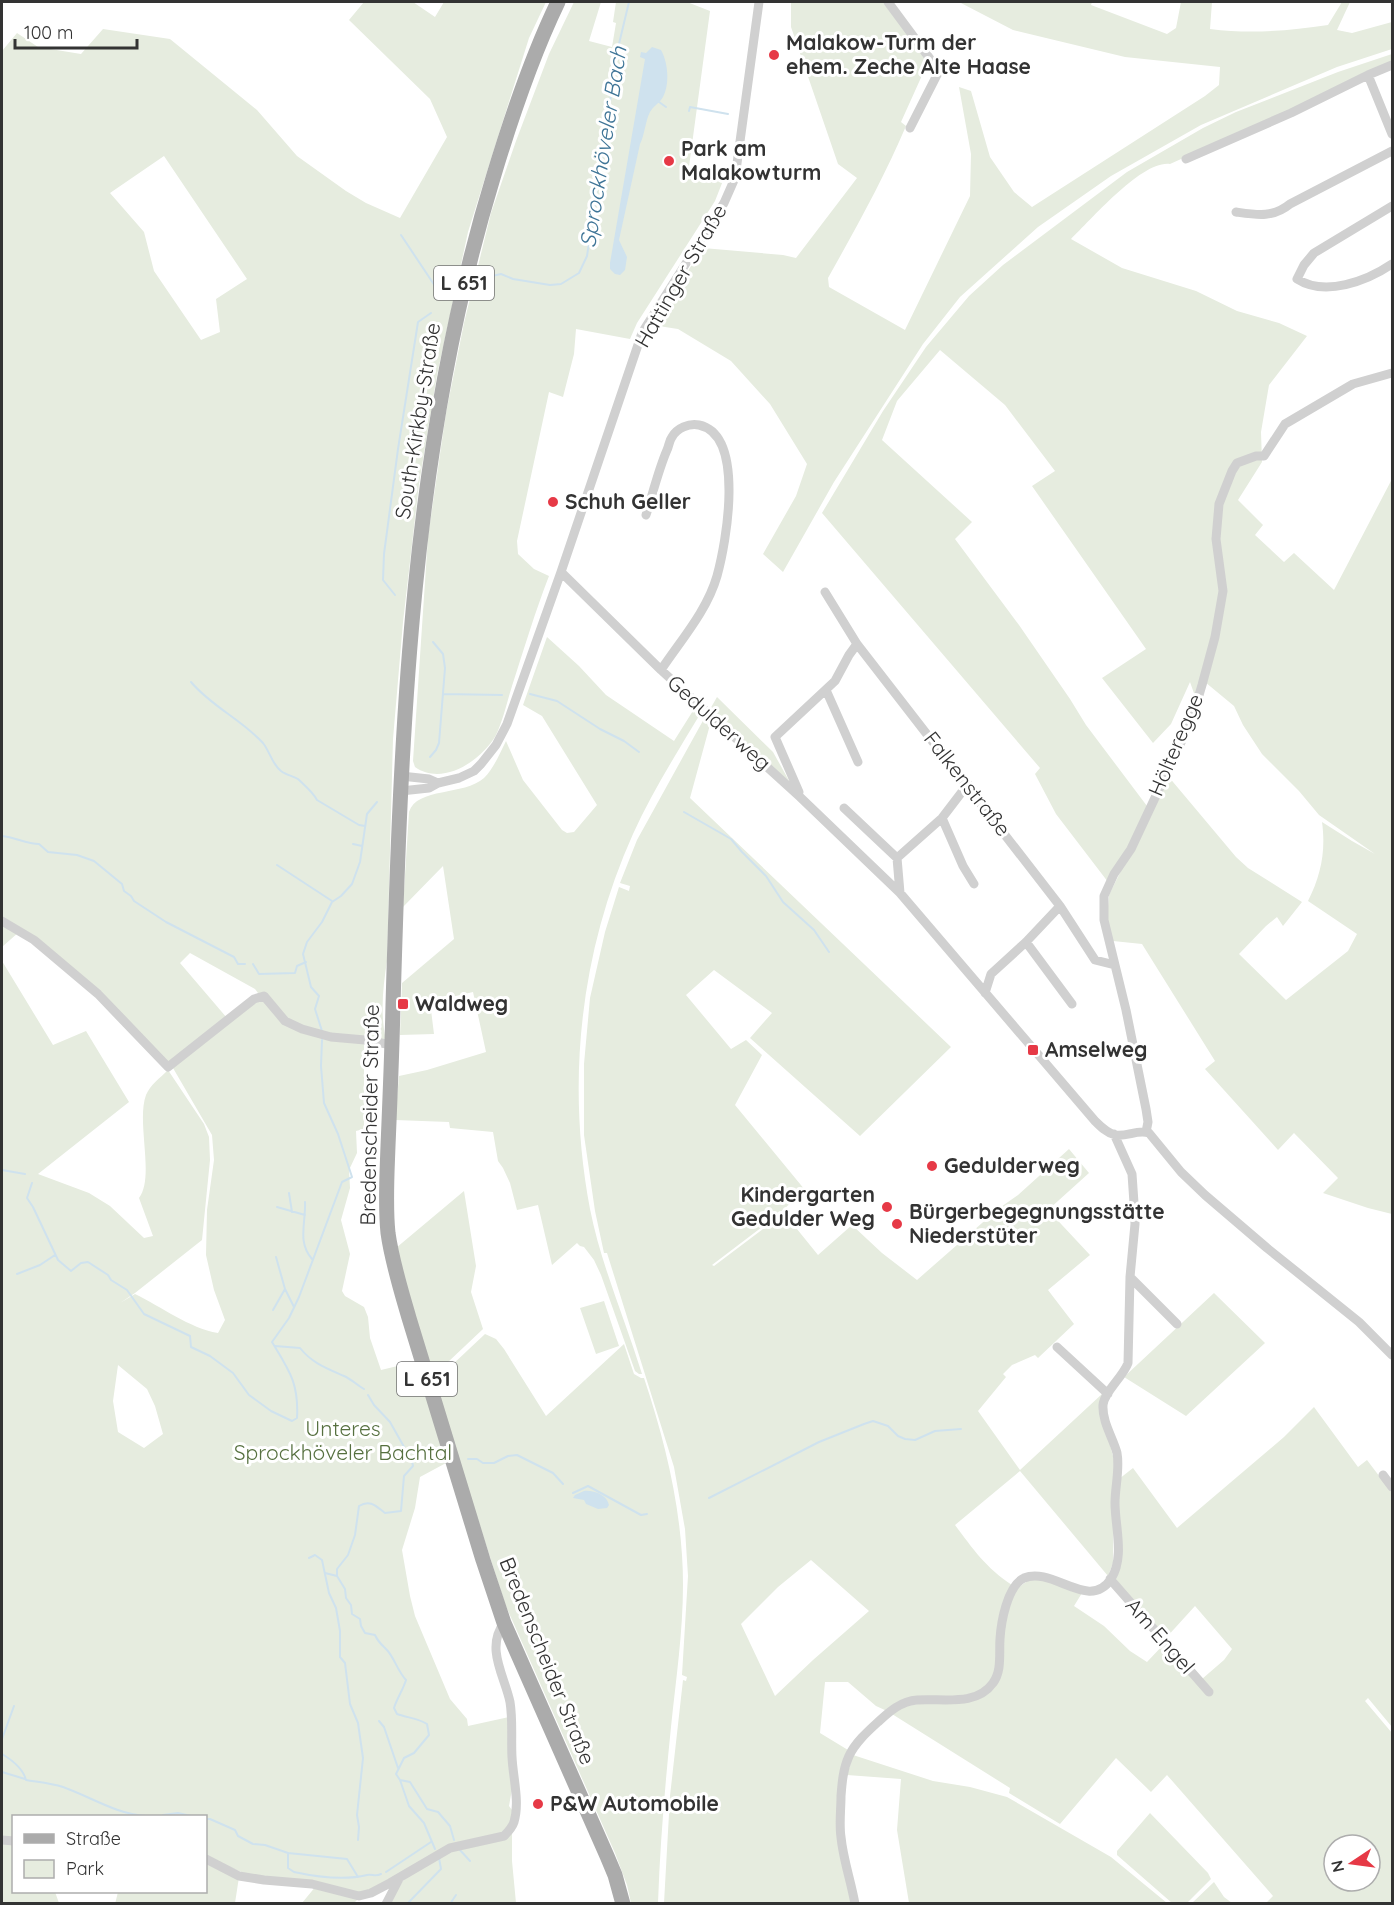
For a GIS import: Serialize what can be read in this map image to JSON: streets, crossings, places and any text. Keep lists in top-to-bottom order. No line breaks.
{"streets":{"main road":["L 651","South-Kirkby-Straße","Bredenscheider Straße"],"street":["Hattinger Straße","Gedulderweg","Hölteregge","Falkenstraße","Am Engel"]},"crossings":[["Hattinger Straße","South-Kirkby-Straße"],["Hattinger Straße","Gedulderweg"],["Hattinger Straße","Bredenscheider Straße"],["South-Kirkby-Straße","Bredenscheider Straße"],["Hölteregge","Falkenstraße"]],"water":["Sprockhöveler Bach"],"parks":["Unteres Sprockhöveler Bachtal"],"places":{"other":["Malakow-Turm der ehem. Zeche Alte Haase","Park am Malakowturm","Schuh Geller","Gedulderweg","Kindergarten Gedulder Weg","Bürgerbegegnungsstätte Niederstüter","P&W Automobile"],"transit":["Waldweg","Amselweg"]},"legend":["Straße","Park"],"scale_bar":"100 m","north":"left"}
